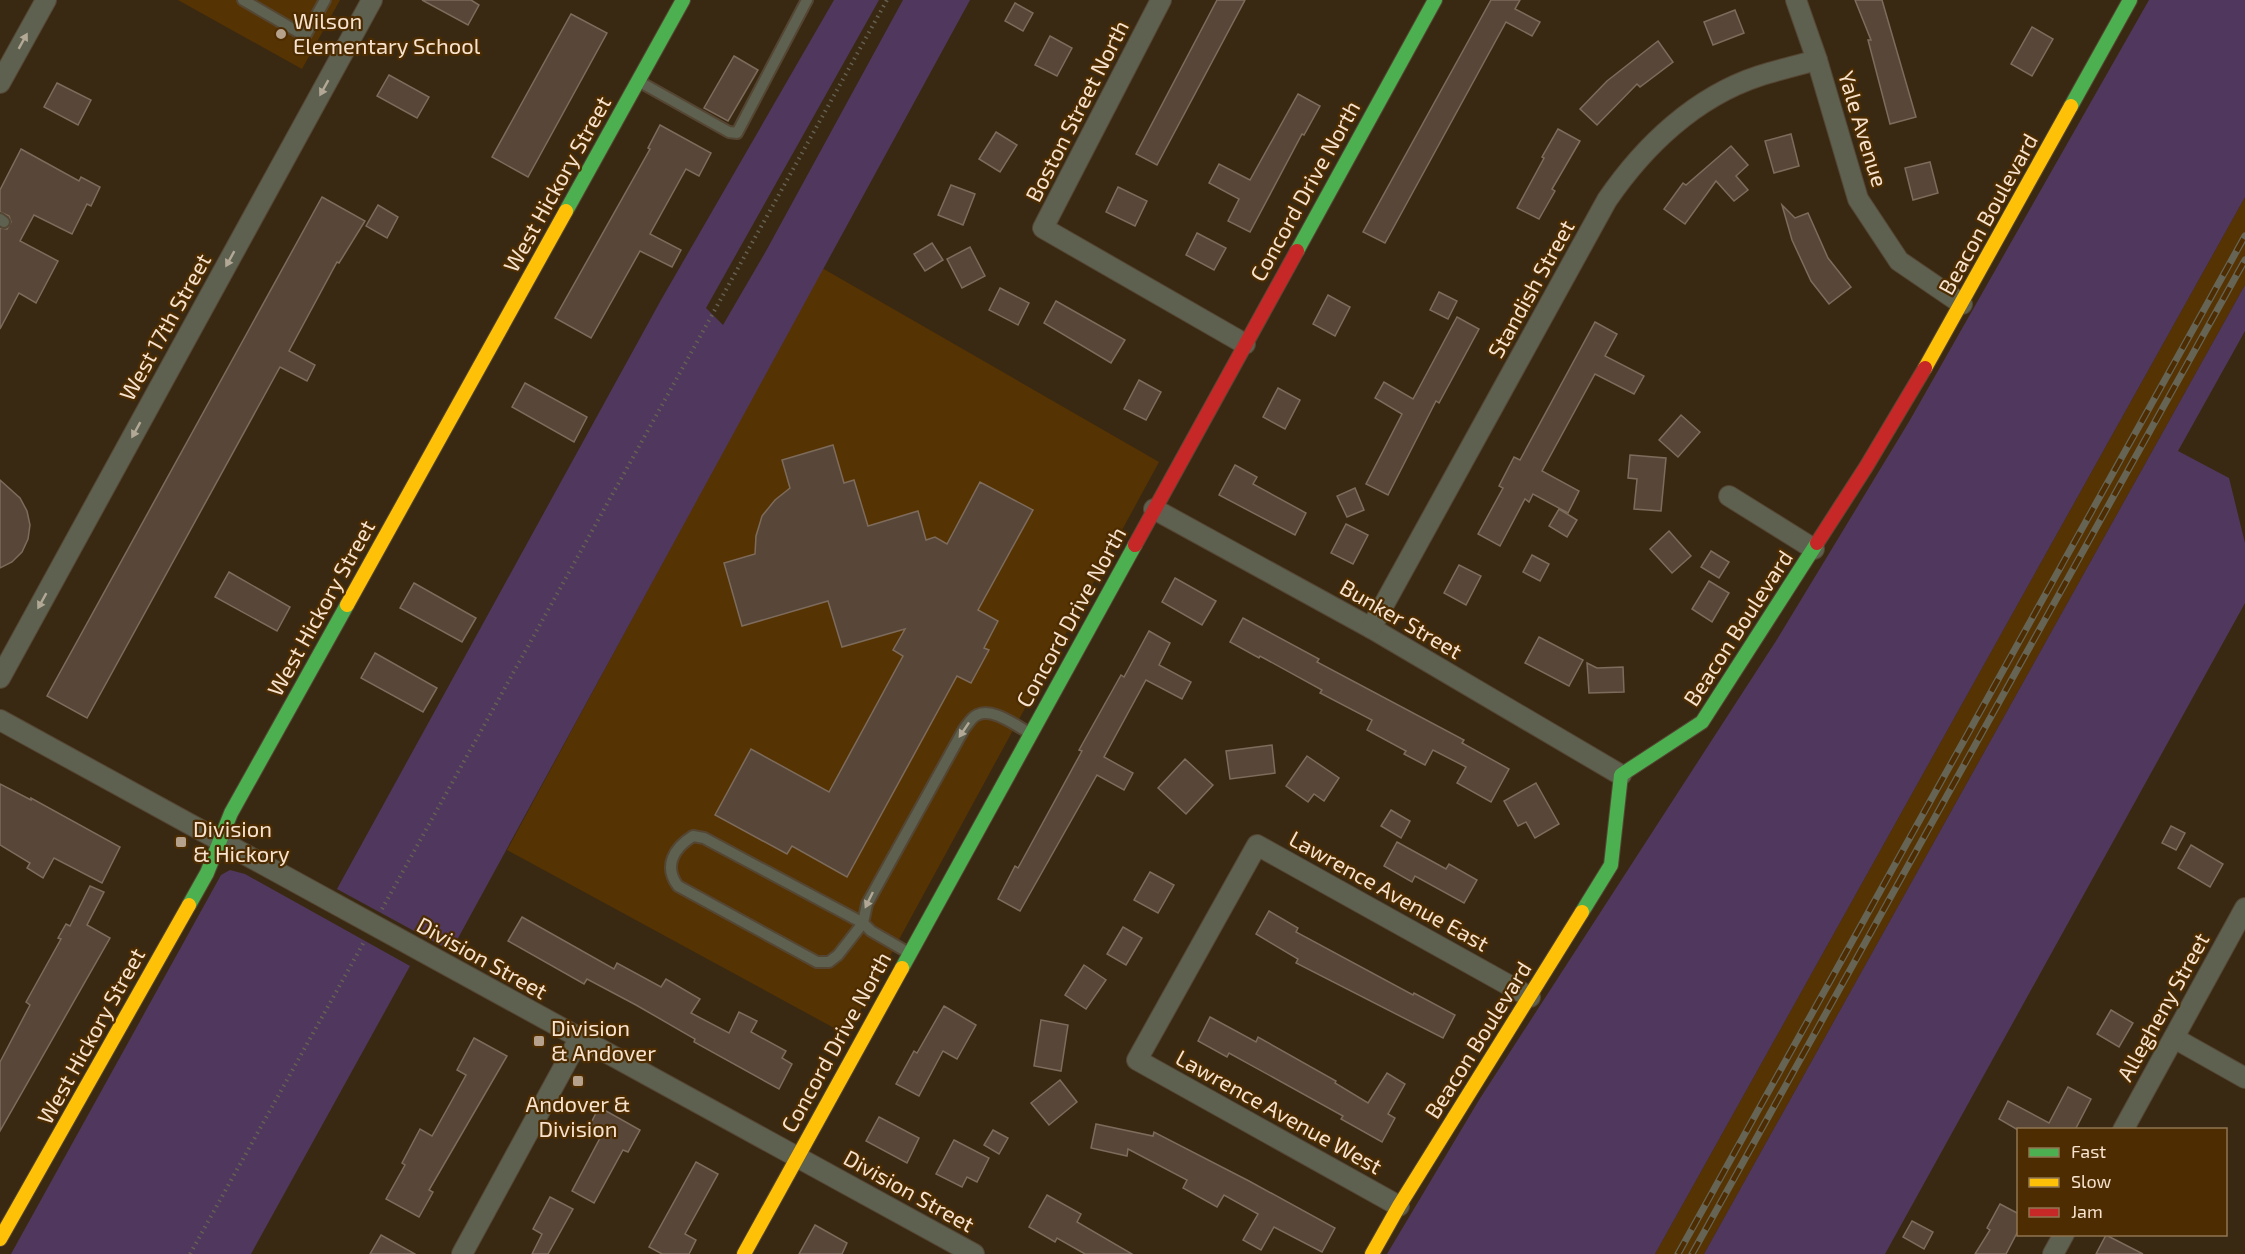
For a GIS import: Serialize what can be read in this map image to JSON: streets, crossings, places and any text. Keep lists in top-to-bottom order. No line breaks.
{"streets":{"street":["Boston Street North","Yale Avenue","West Hickory Street","Concord Drive North","Beacon Boulevard","Standish Street","West 17th Street","Bunker Street","Lawrence Avenue East","Division Street","Allegheny Street","Lawrence Avenue West"]},"crossings":[["Boston Street North","Concord Drive North"],["Yale Avenue","Beacon Boulevard"],["Yale Avenue","Standish Street"],["West Hickory Street","Division Street"],["Concord Drive North","Bunker Street"],["Concord Drive North","Division Street"],["Beacon Boulevard","Bunker Street"],["Beacon Boulevard","Lawrence Avenue East"],["Beacon Boulevard","Lawrence Avenue West"],["Standish Street","Bunker Street"],["Lawrence Avenue East","Lawrence Avenue West"]],"one_way":["West 17th Street"],"places":{"other":["Wilson Elementary School"],"transit":["Division & Hickory","Division & Andover","Andover & Division"]},"legend":["Fast","Slow","Jam"]}
